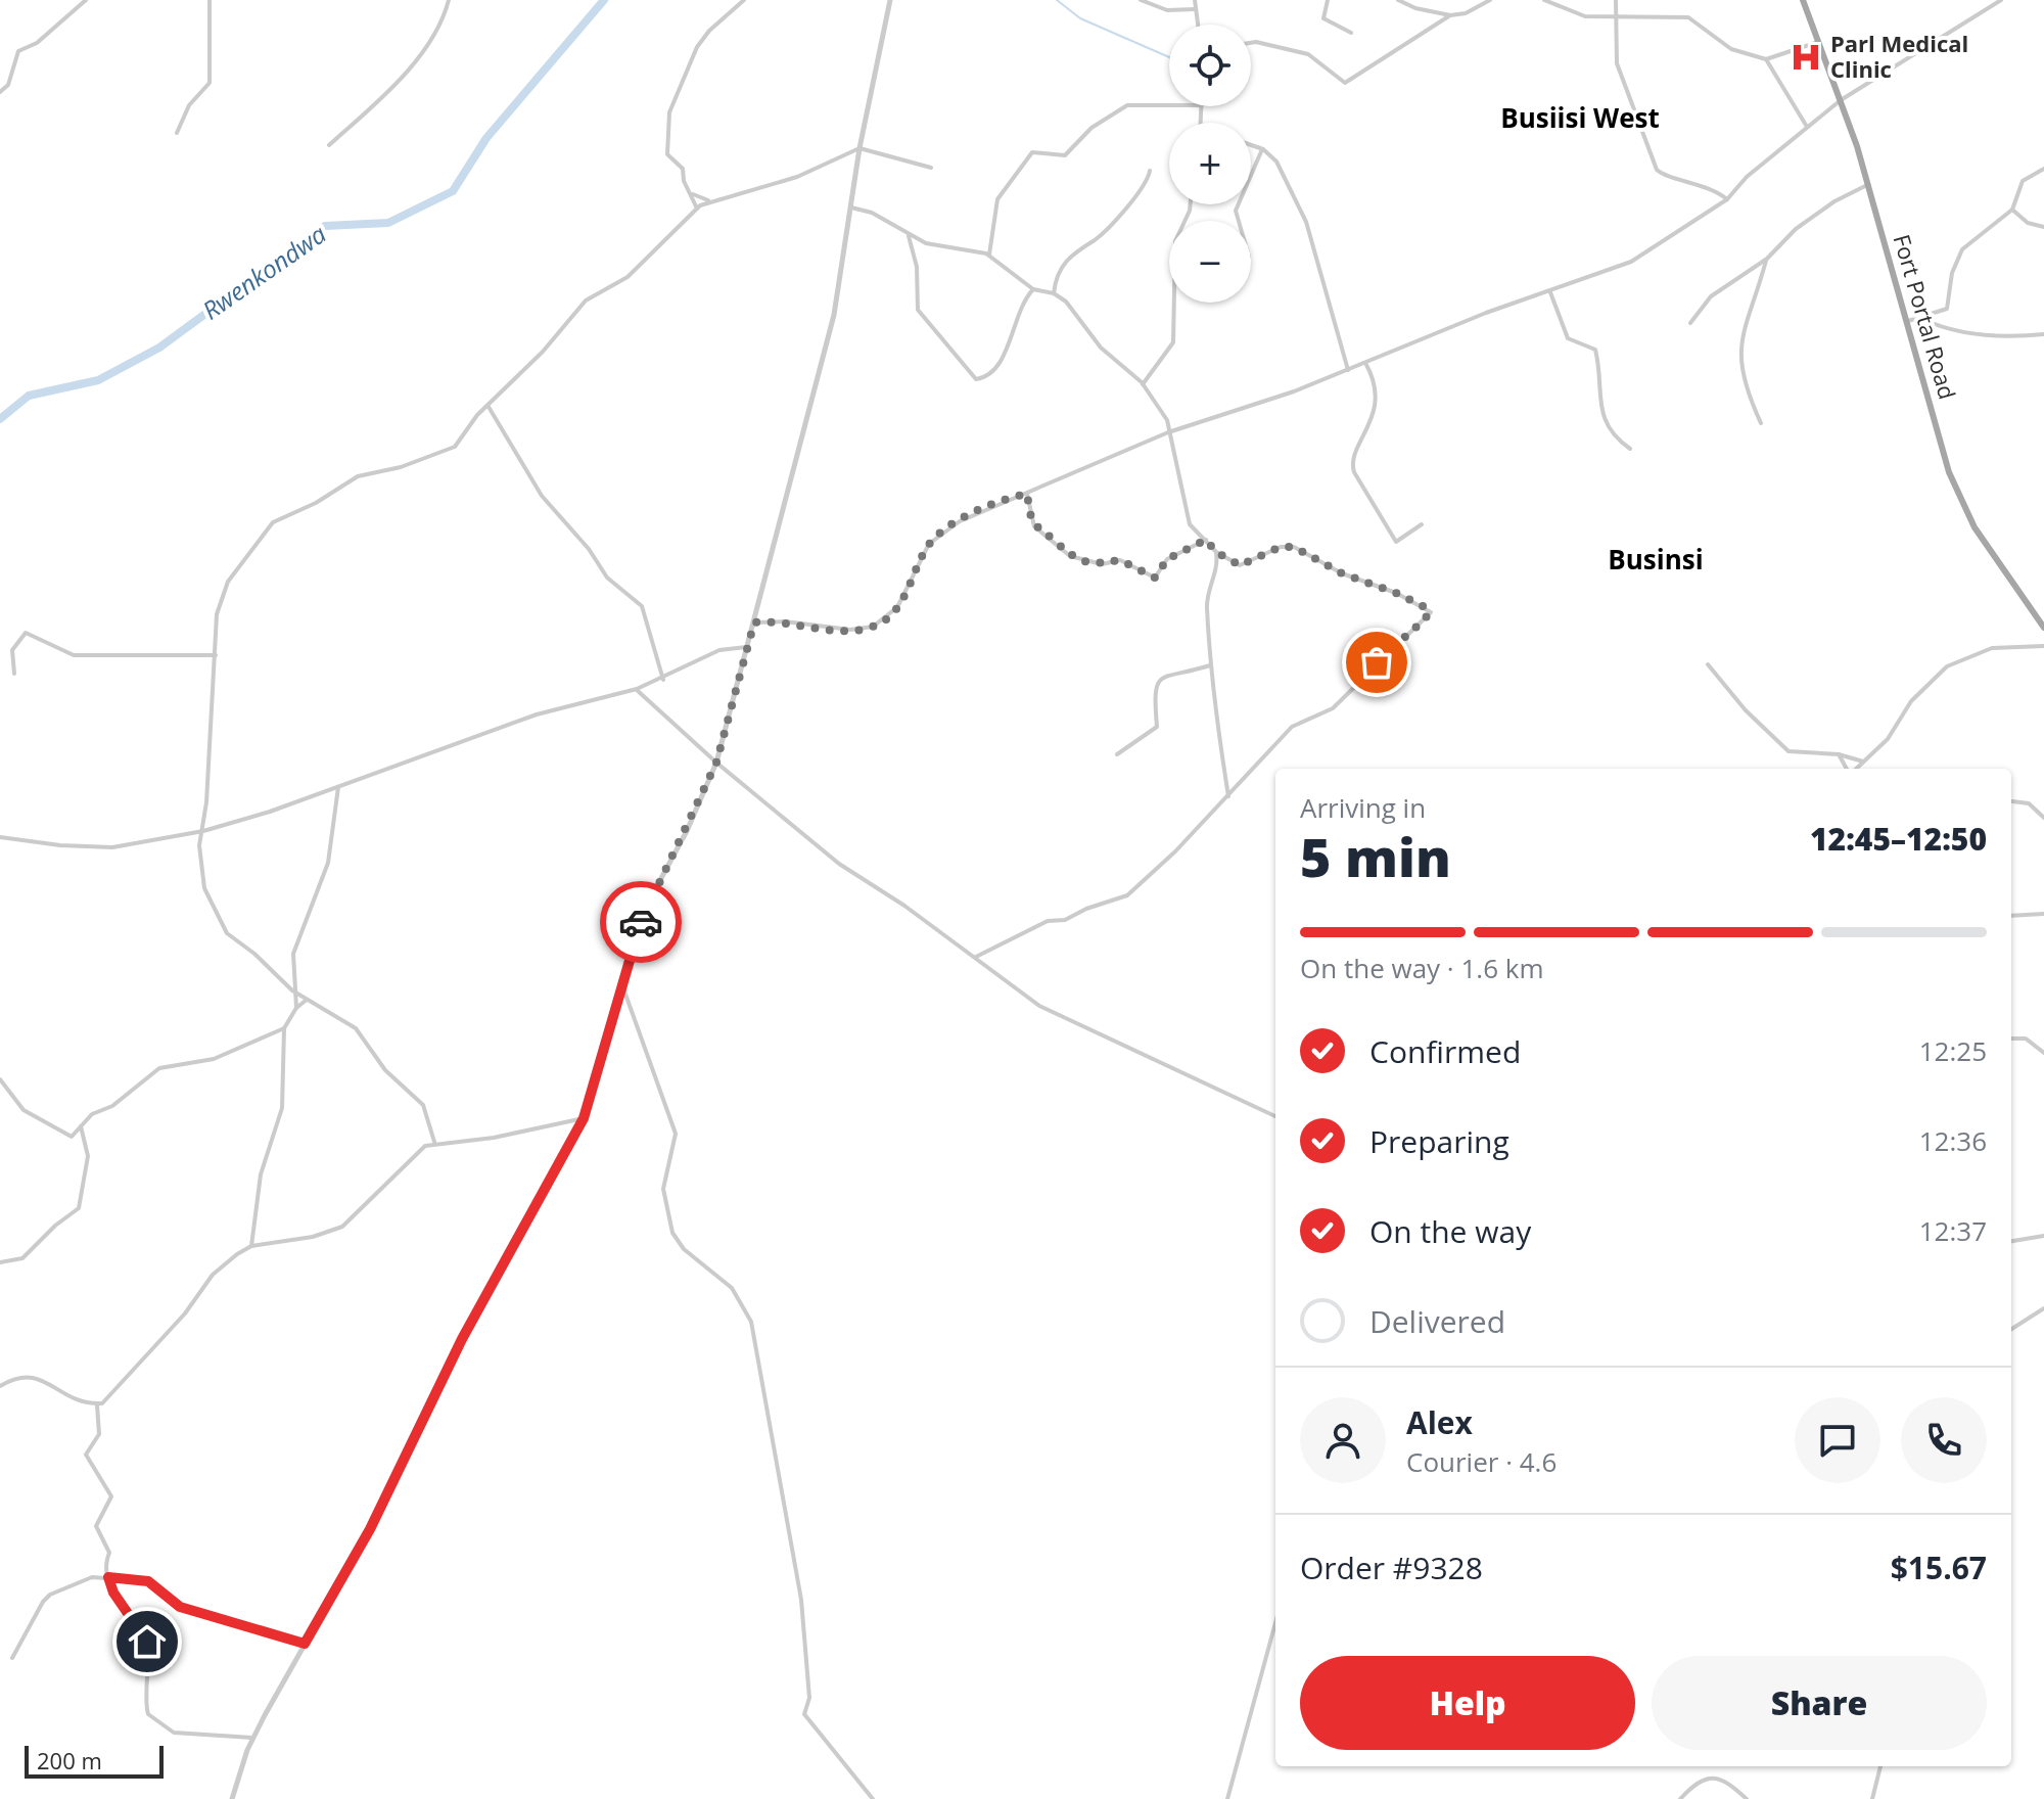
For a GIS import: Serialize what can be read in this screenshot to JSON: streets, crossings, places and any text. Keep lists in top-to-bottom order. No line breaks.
{"streets":{"main road":["Fort Portal Road"]},"districts":["Busiisi West","Businsi"],"water":["Rwenkondwa"],"places":{"hospital":["Parl Medical Clinic"]},"scale_bar":"200 m","page":{"map_buttons":["+","−"],"heading":["5 min","Arriving in","12:45–12:50"],"panel":["Alex","Courier · 4.6","Order #9328","$15.67"],"bar":"On the way · 1.6 km","list":[["Confirmed","12:25"],["Preparing","12:36"],["On the way","12:37"],"Delivered"],"buttons":["Help","Share"],"scale":"200 m"}}
